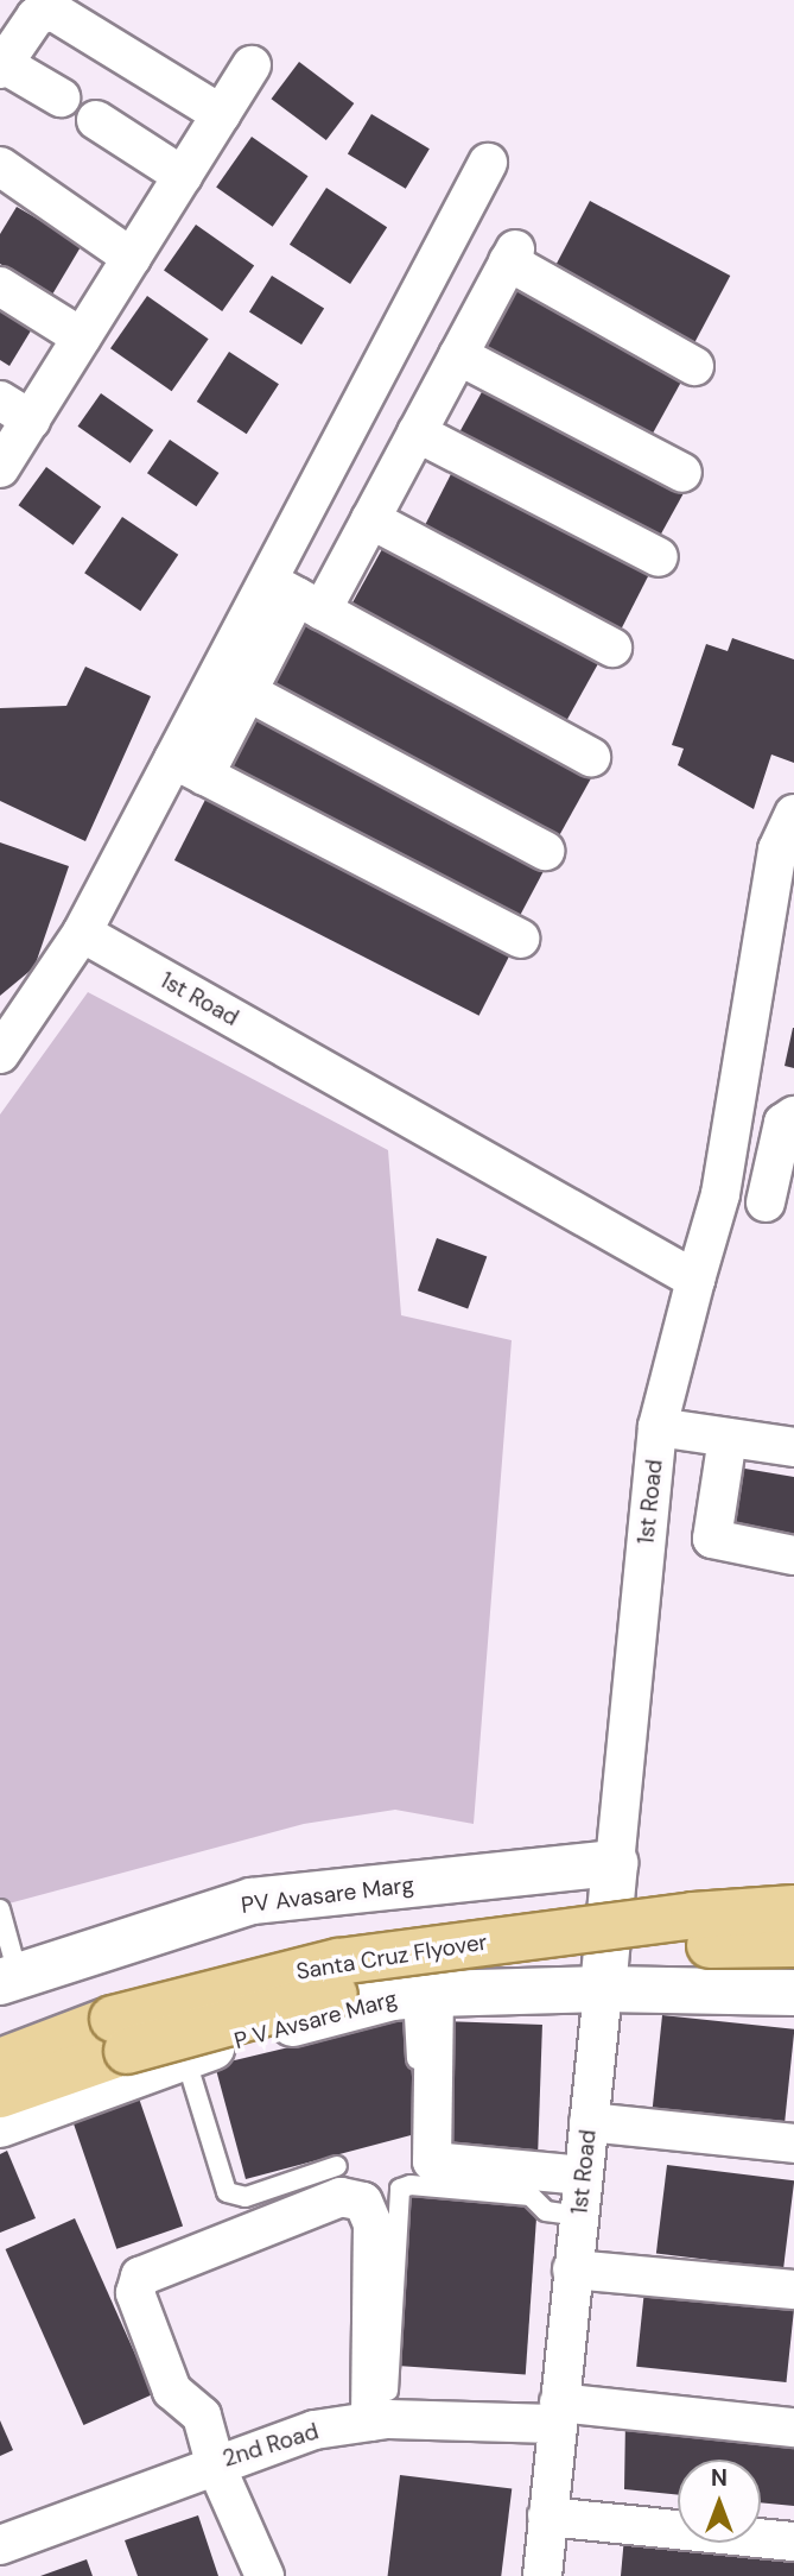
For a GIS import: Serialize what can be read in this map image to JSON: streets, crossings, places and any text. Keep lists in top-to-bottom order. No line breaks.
{"streets":{"main road":["Santa Cruz Flyover"],"street":["1st Road","PV Avasare Marg","P V Avsare Marg","2nd Road"]},"crossings":[["1st Road","PV Avasare Marg"],["1st Road","P V Avsare Marg"],["1st Road","2nd Road"]],"north":"top"}
